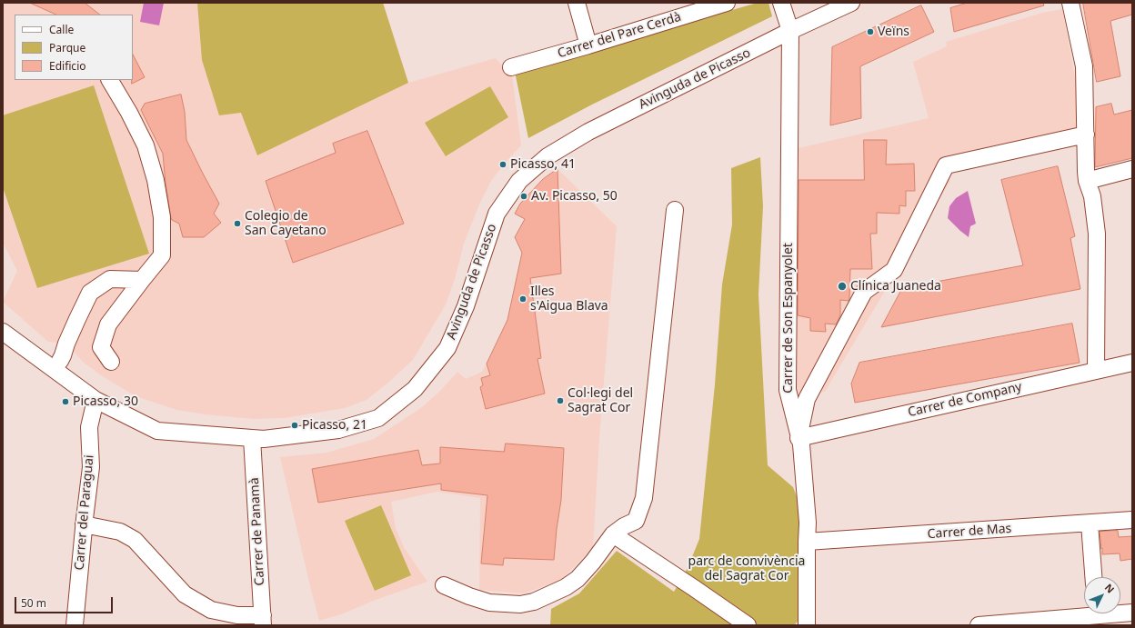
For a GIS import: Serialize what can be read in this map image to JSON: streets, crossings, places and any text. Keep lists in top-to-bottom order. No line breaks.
{"streets":{"street":["Carrer del Pare Cerdà","Avinguda de Picasso","Carrer de Son Espanyolet","Carrer de Company","Carrer del Paraguai","Carrer de Panamà","Carrer de Mas"]},"crossings":[["Avinguda de Picasso","Carrer de Son Espanyolet"],["Avinguda de Picasso","Carrer del Paraguai"],["Avinguda de Picasso","Carrer de Panamà"],["Carrer de Son Espanyolet","Carrer de Company"],["Carrer de Son Espanyolet","Carrer de Mas"]],"parks":["parc de convivència del Sagrat Cor"],"places":["Veïns","Picasso, 41","Av. Picasso, 50","Colegio de San Cayetano","Clínica Juaneda","Illes s'Aigua Blava","Col·legi del Sagrat Cor","Picasso, 30","Picasso, 21"],"legend":["Calle","Parque","Edificio"],"scale_bar":"50 m","north":"top right"}
